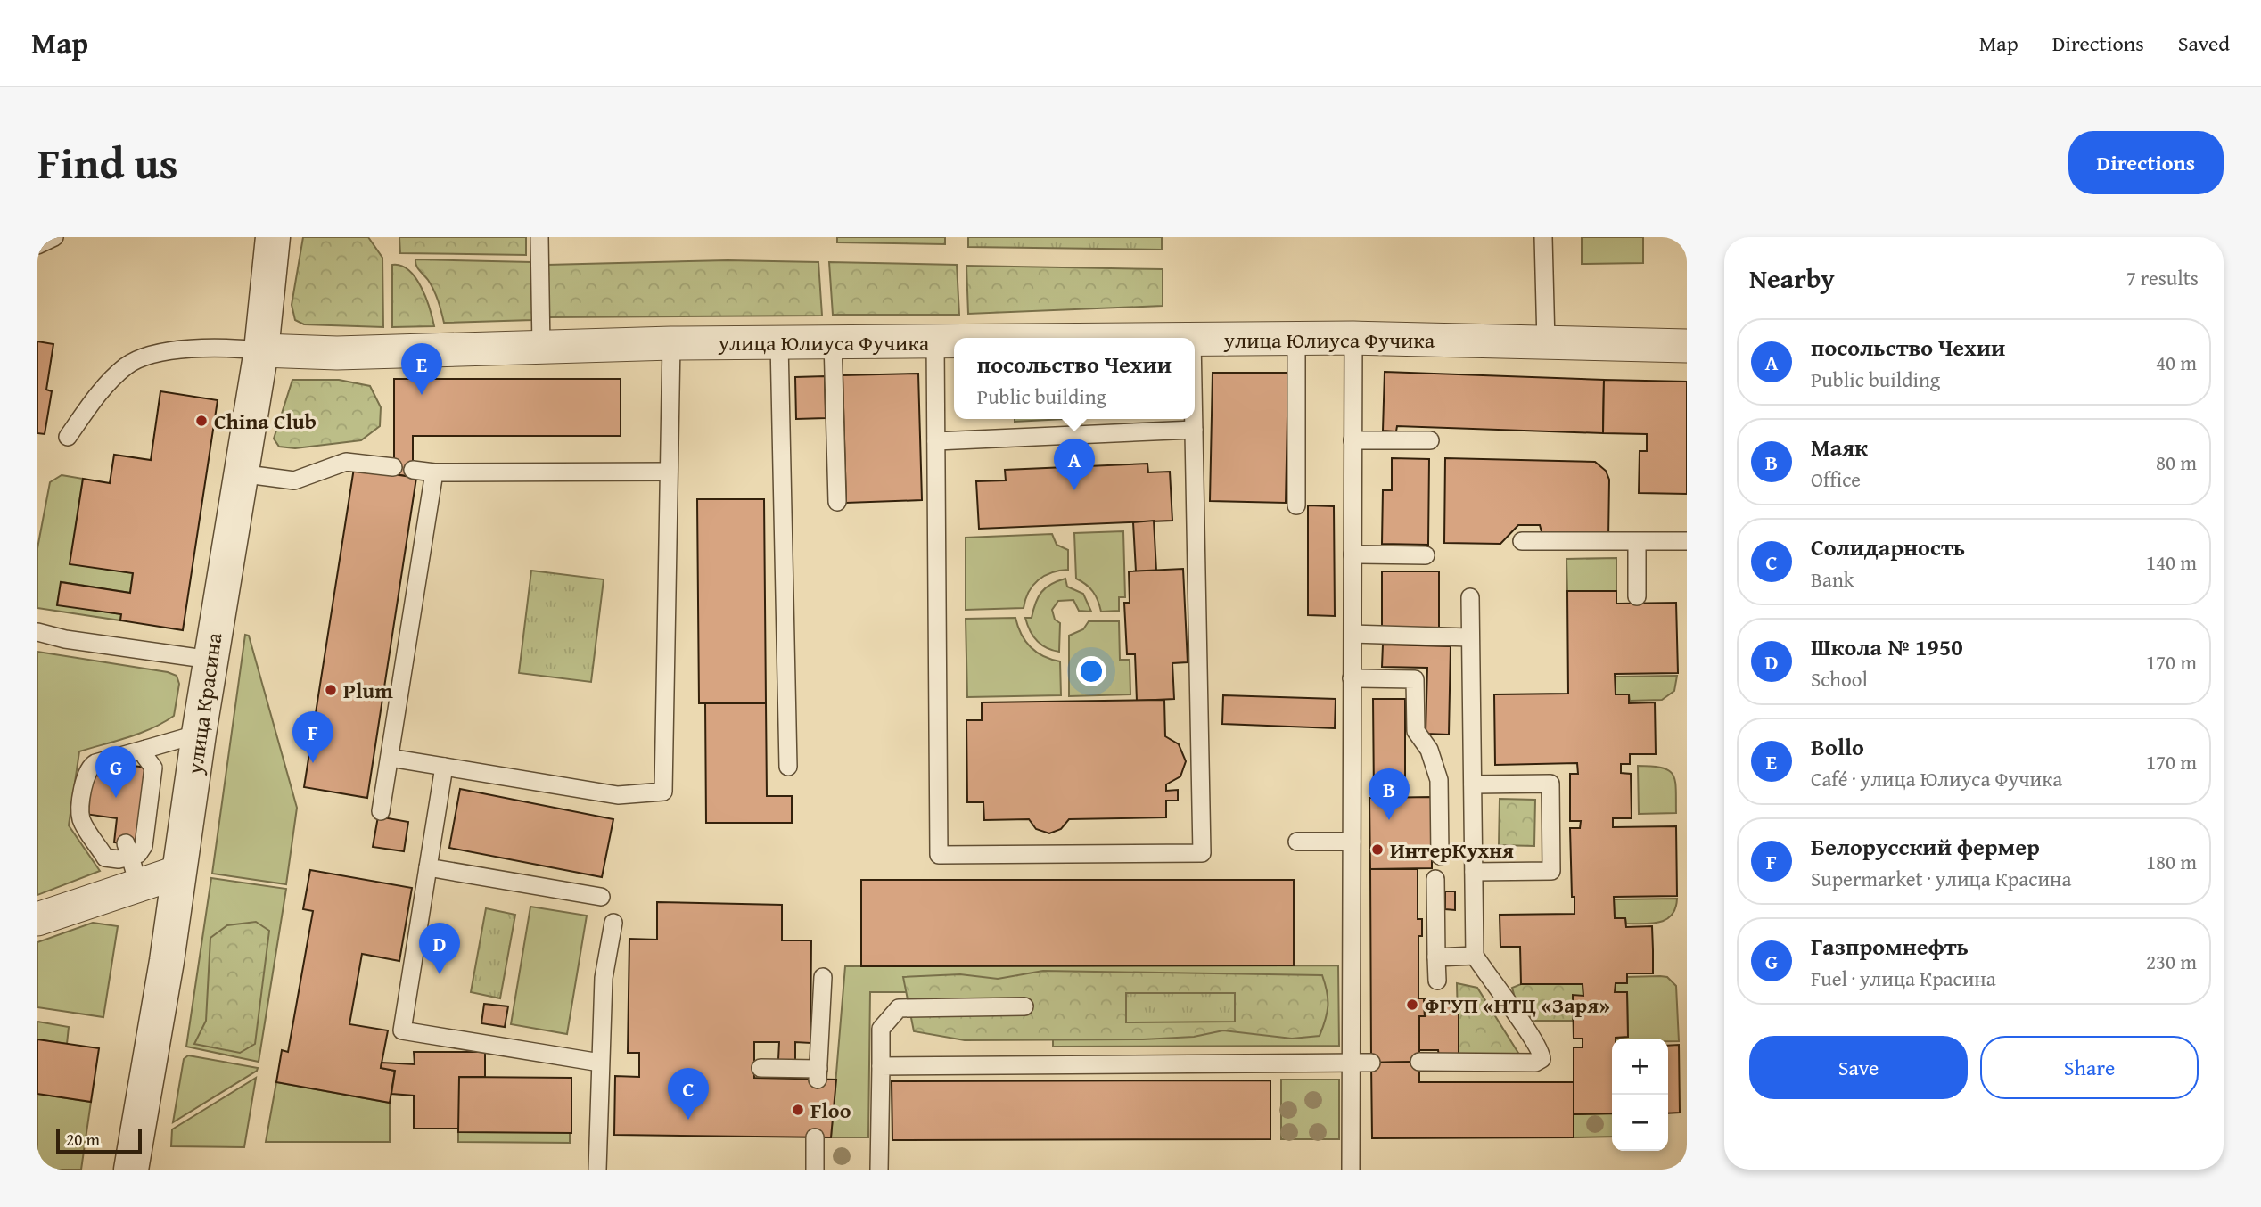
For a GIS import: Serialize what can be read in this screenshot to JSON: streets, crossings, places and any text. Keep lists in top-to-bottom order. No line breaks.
{"streets":{"street":["улица Юлиуса Фучика","улица Красина"]},"crossings":[["улица Юлиуса Фучика","улица Красина"]],"places":["China Club","Plum","ИнтерКухня","ФГУП «НТЦ «Заря»","Floo"],"scale_bar":"20 m","page":{"header":"Map","nav":["Map","Directions","Saved"],"title":"Find us","buttons":["Directions",["Save","Share"]],"heading":["Nearby","7 results"],"list":[{"mark":"A","name":"посольство Чехии","note":"Public building","value":"40 m"},{"mark":"B","name":"Маяк","note":"Office","value":"80 m"},{"mark":"C","name":"Солидарность","note":"Bank","value":"140 m"},{"mark":"D","name":"Школа № 1950","note":"School","value":"170 m"},{"mark":"E","name":"Bollo","note":"Café · улица Юлиуса Фучика","value":"170 m"},{"mark":"F","name":"Белорусский фермер","note":"Supermarket · улица Красина","value":"180 m"},{"mark":"G","name":"Газпромнефть","note":"Fuel · улица Красина","value":"230 m"}],"popup":["посольство Чехии","Public building"],"pins":["E","A","F","G","B","D","C"],"map_buttons":["+","−"],"scale":"20 m"}}
